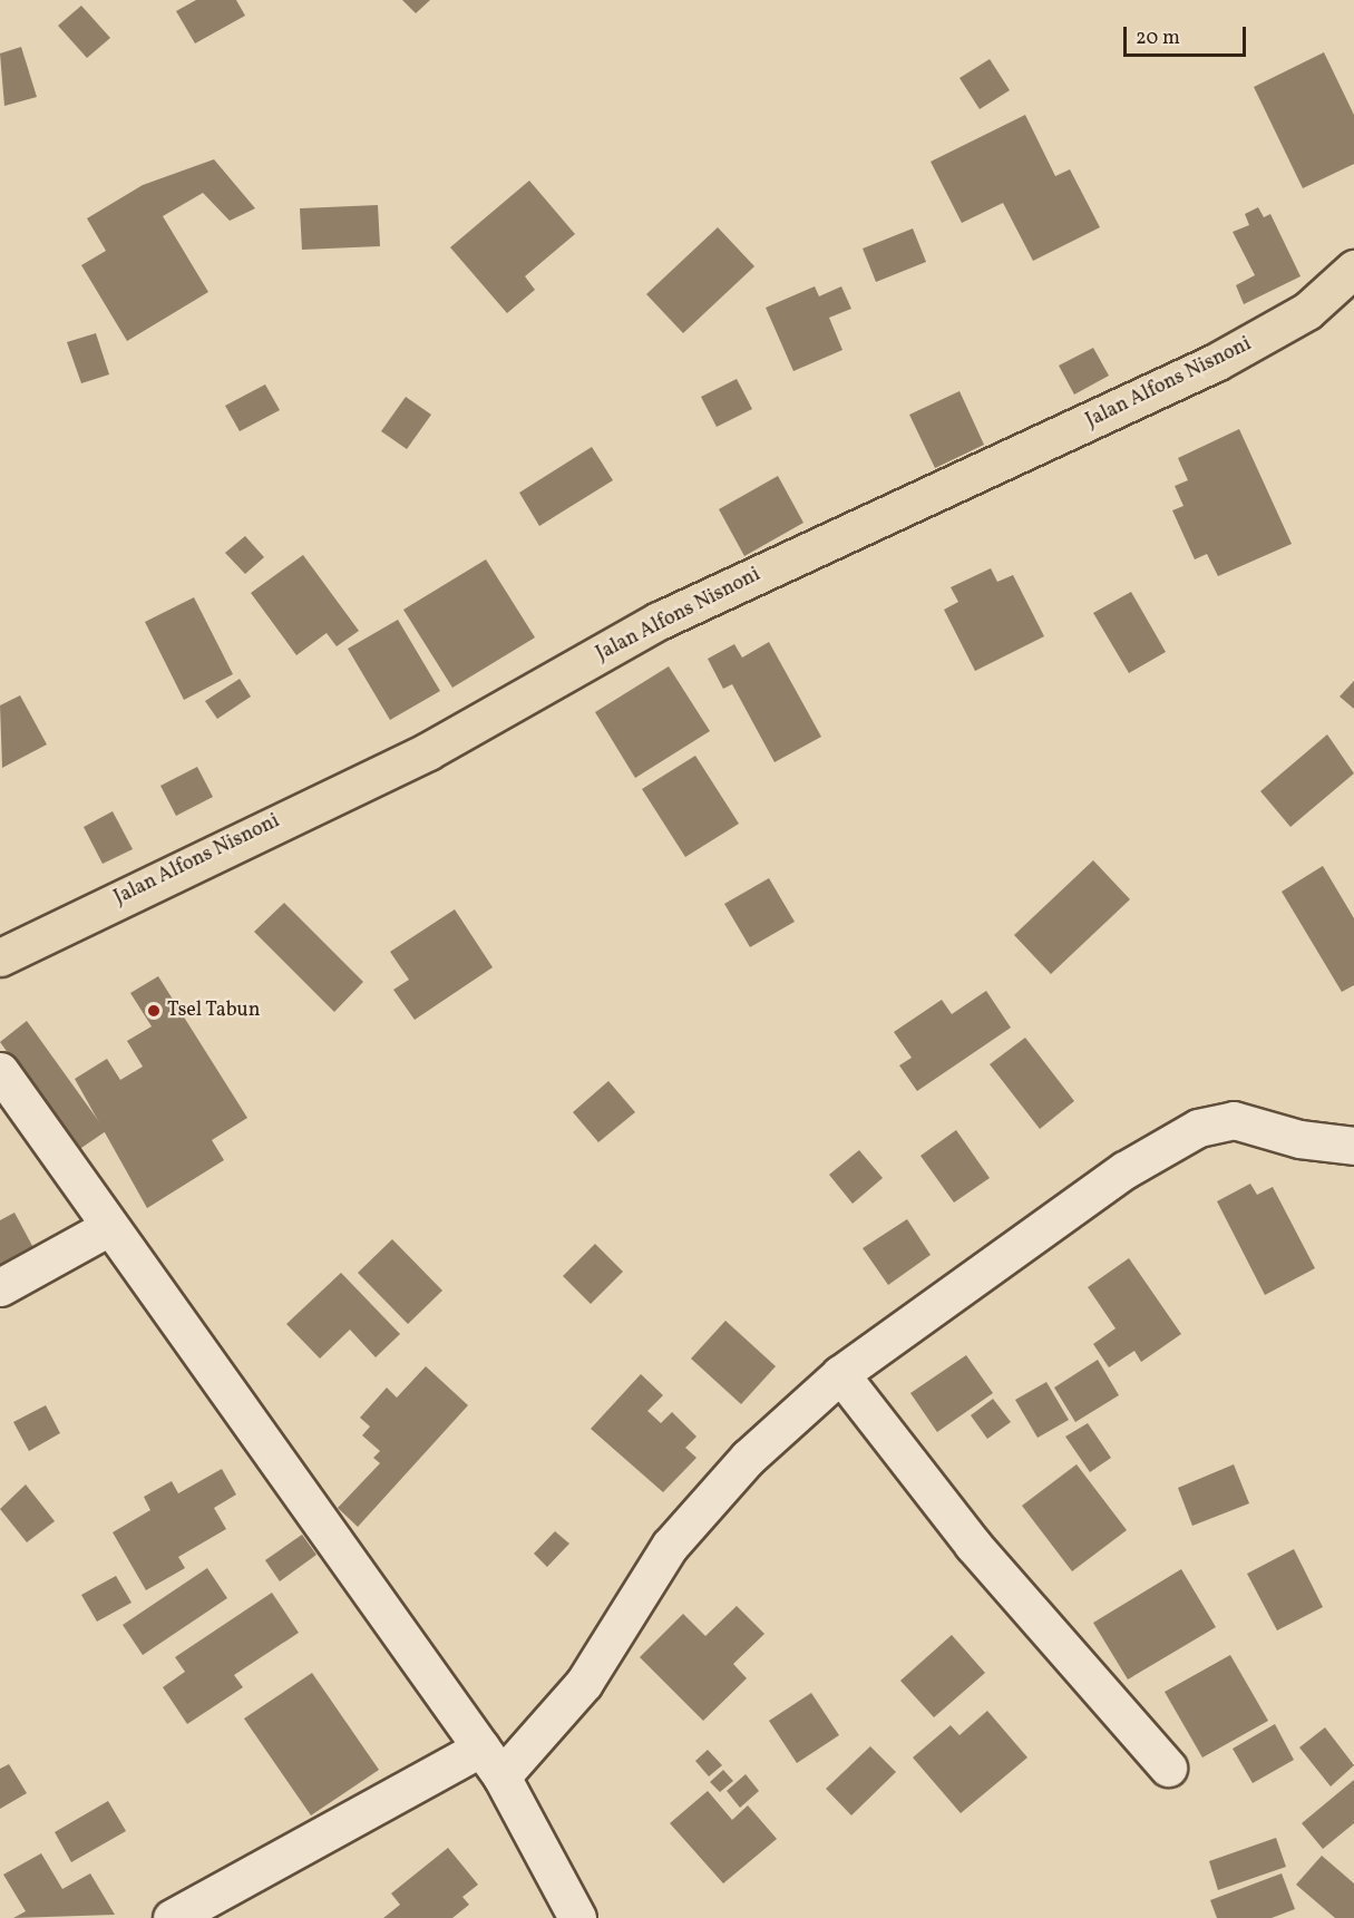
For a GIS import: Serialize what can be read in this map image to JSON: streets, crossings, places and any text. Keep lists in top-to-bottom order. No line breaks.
{"streets":{"main road":["Jalan Alfons Nisnoni"]},"places":["Tsel Tabun"],"scale_bar":"20 m"}
